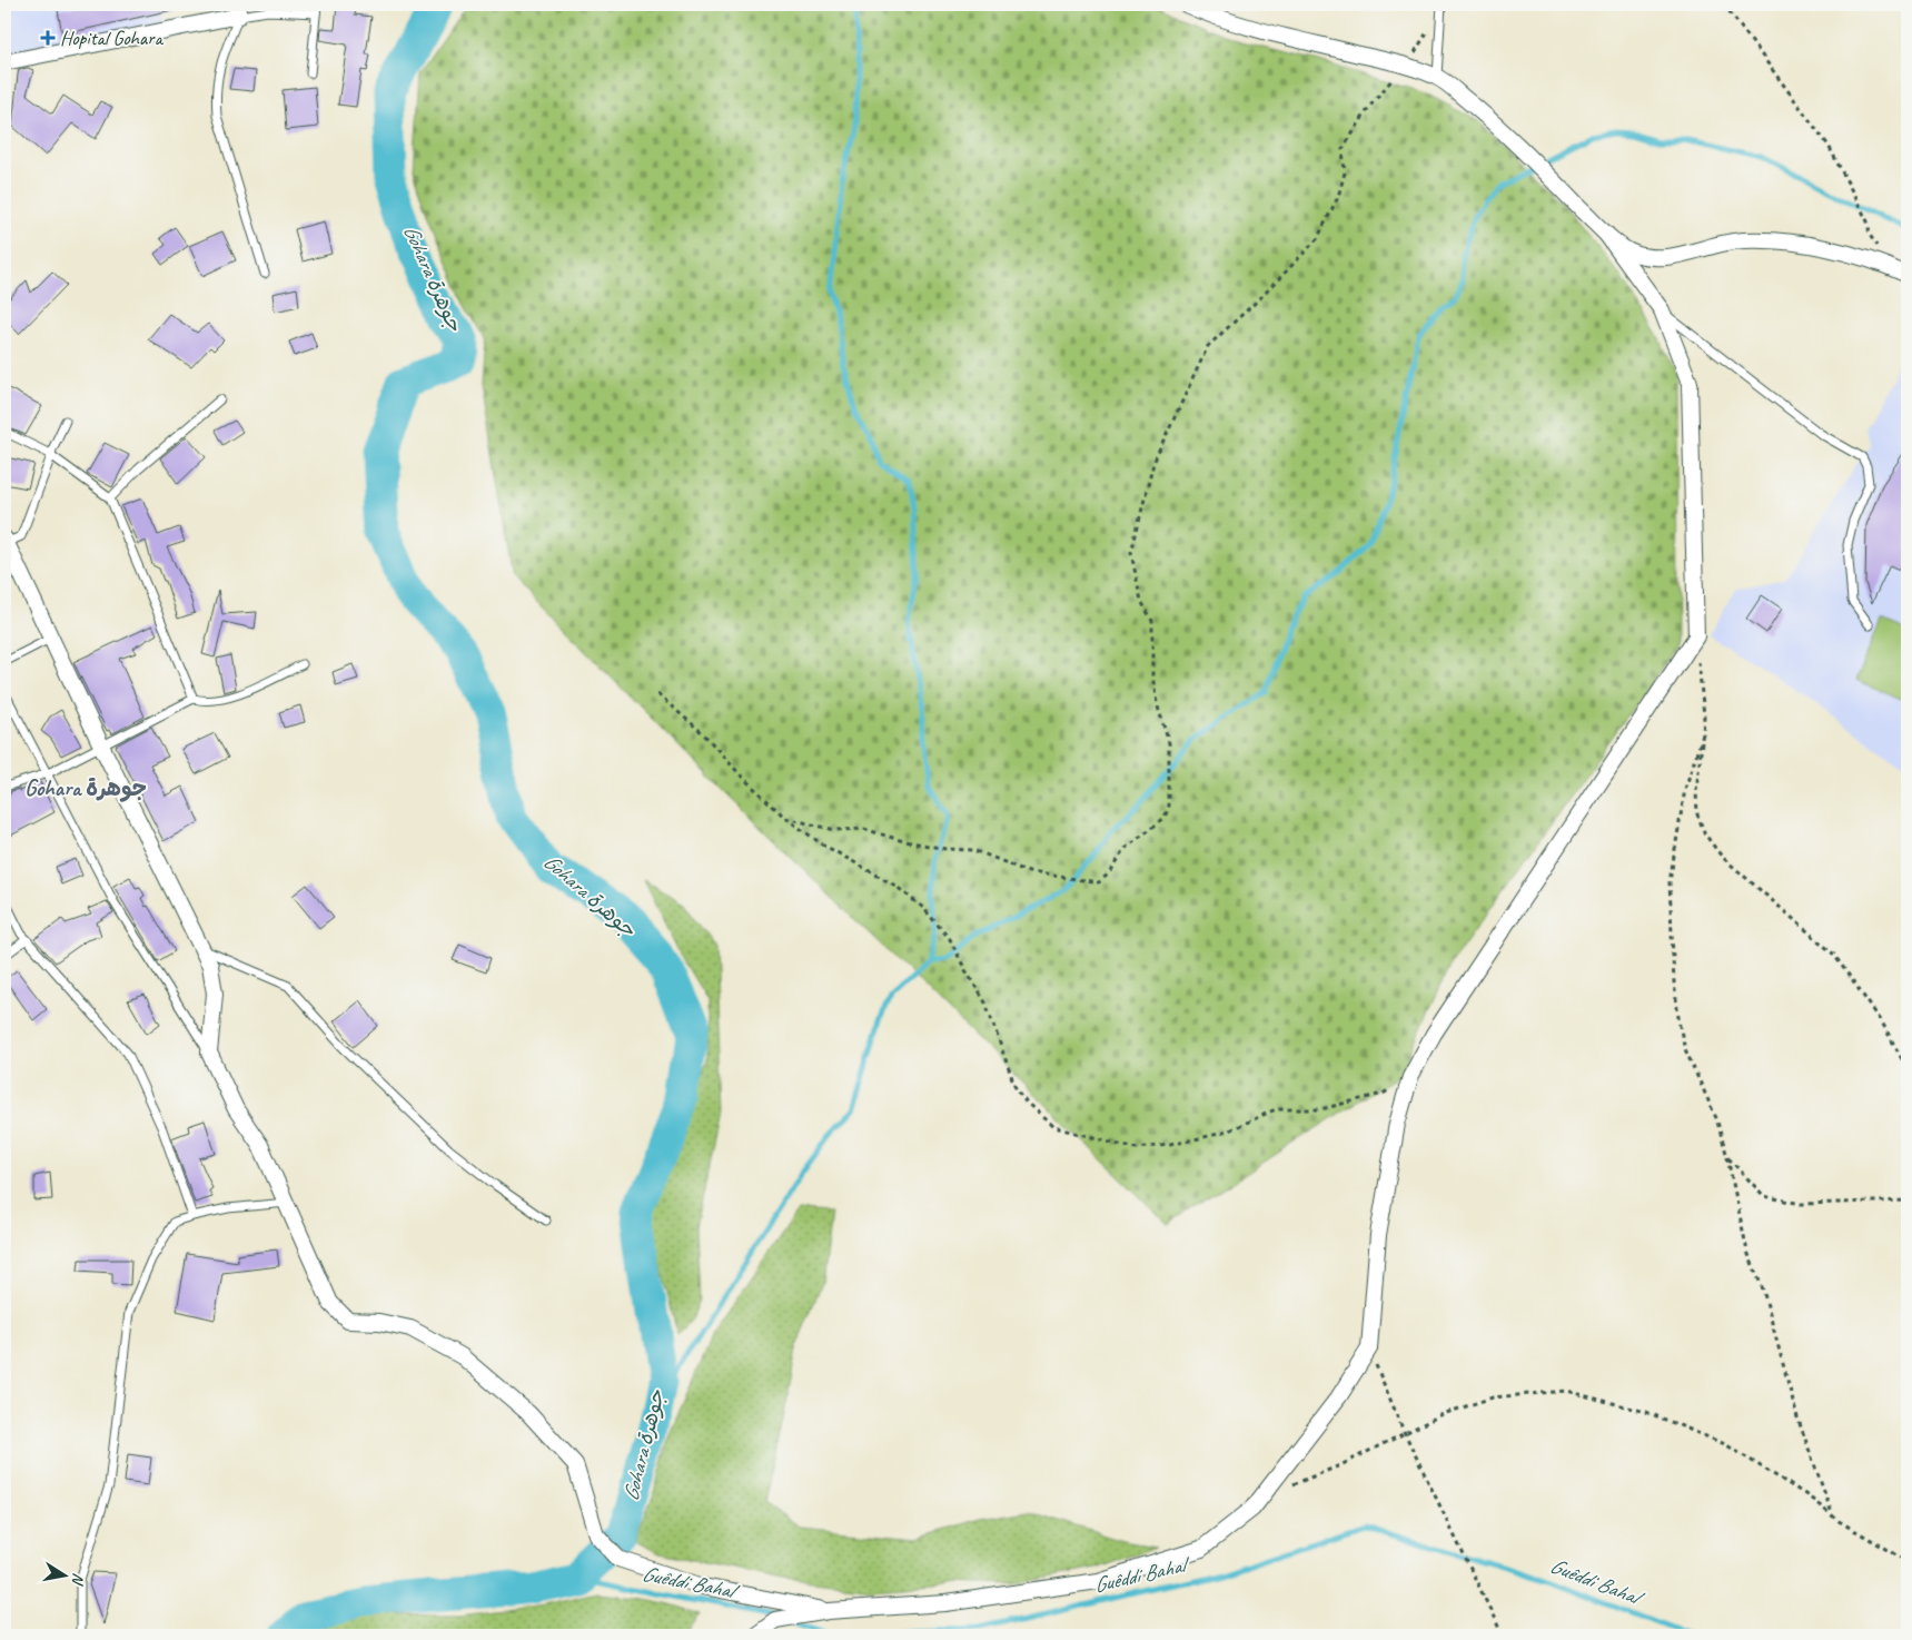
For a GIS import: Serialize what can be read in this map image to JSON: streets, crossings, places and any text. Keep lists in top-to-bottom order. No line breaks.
{"districts":["Gohara جوهرة"],"water":["Gohara جوهرة","Guêddi Bahal"],"places":{"health":["Hopital Gohara"]},"north":"right"}
